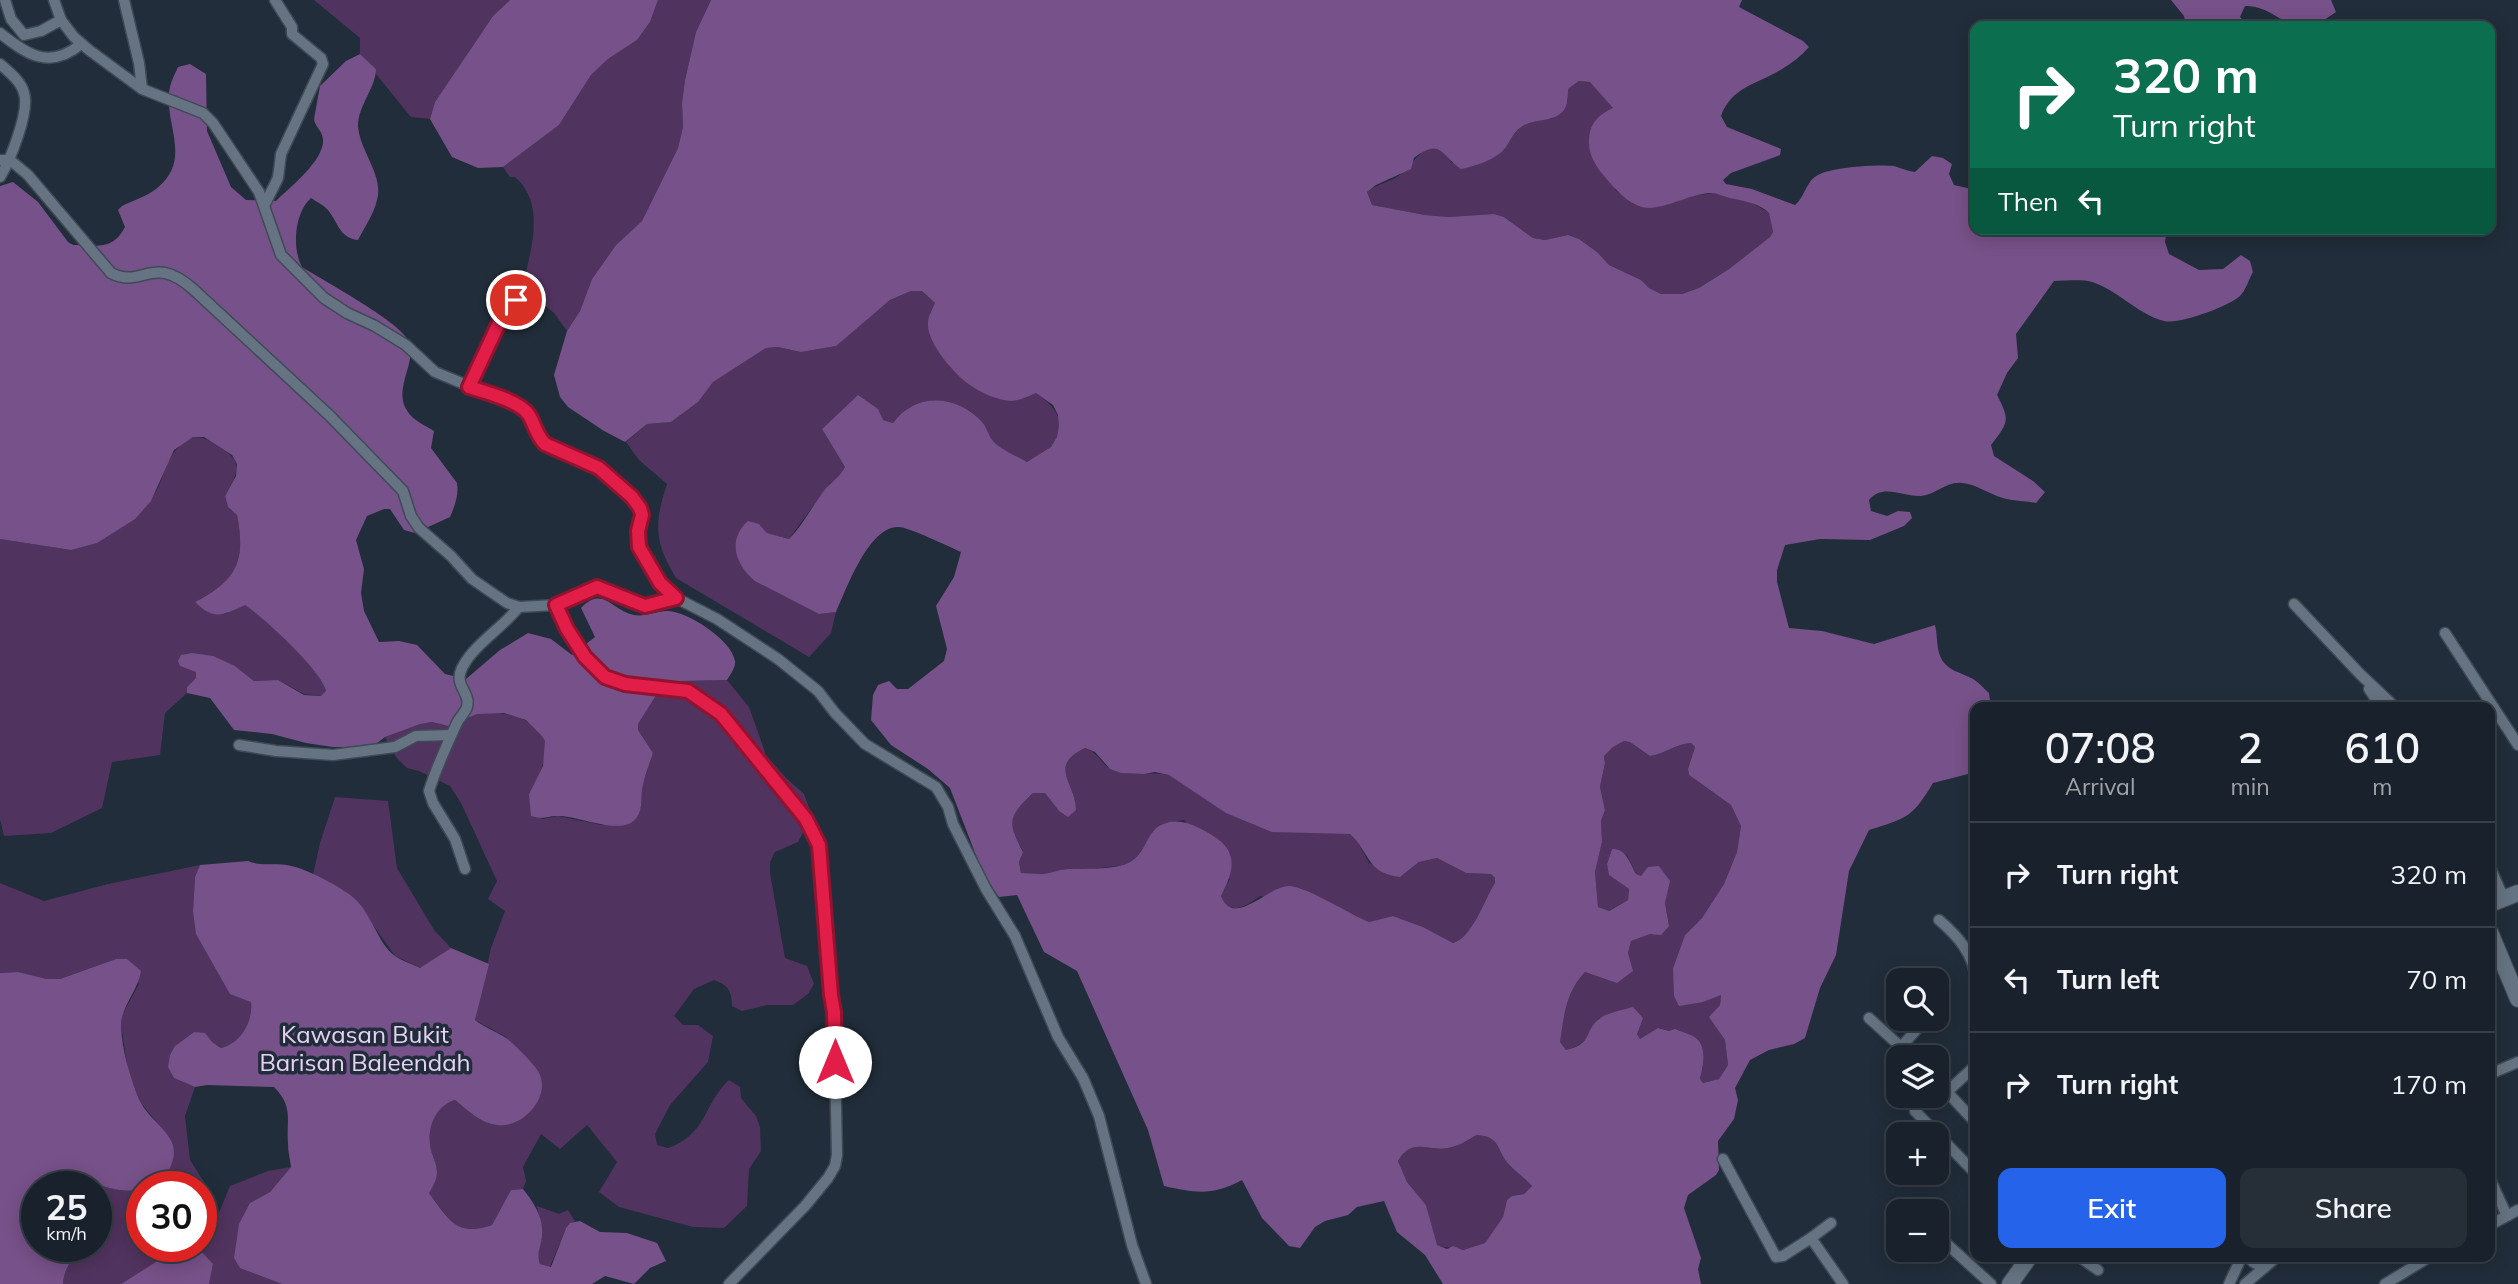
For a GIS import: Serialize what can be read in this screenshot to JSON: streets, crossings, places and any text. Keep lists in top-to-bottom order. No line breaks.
{"parks":["Kawasan Bukit Barisan Baleendah"],"page":{"turn":["320 m","Turn right"],"then":"Then","eta":["07:08","Arrival","2","min","610","m"],"list":[{"name":"Turn right","value":"320 m"},{"name":"Turn left","value":"70 m"},{"name":"Turn right","value":"170 m"}],"map_buttons":["+","−"],"buttons":["Exit","Share"],"speed":"25 km/h","limit":"30"}}
